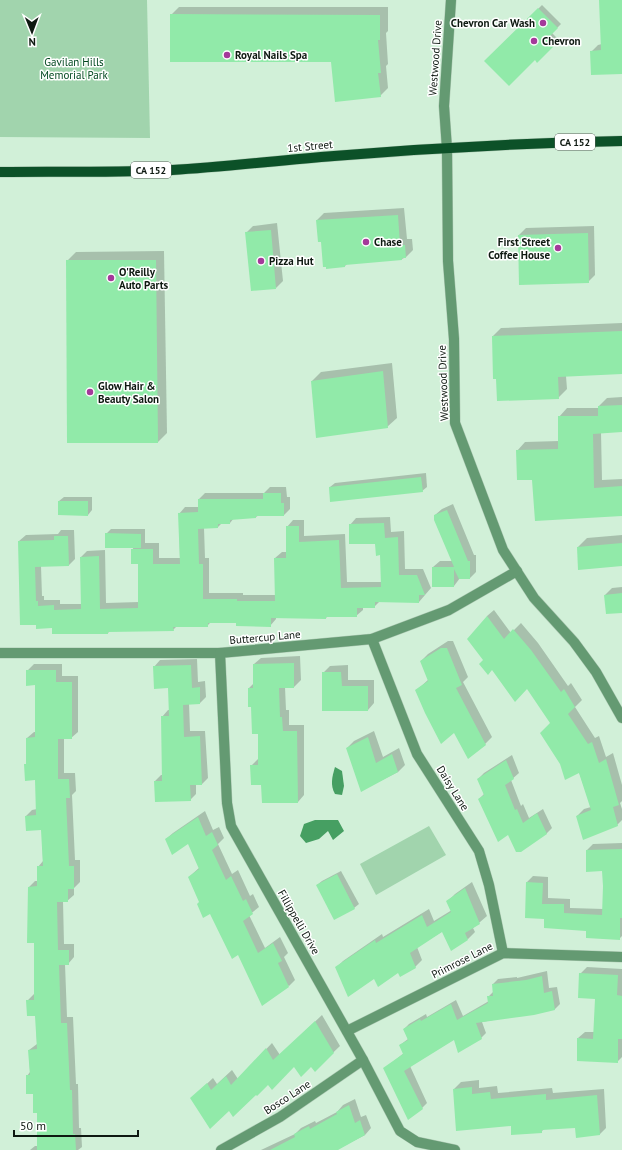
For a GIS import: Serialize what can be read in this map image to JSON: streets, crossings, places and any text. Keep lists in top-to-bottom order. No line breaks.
{"streets":{"main road":["CA 152","1st Street"],"street":["Westwood Drive","Buttercup Lane","Daisy Lane","Fillippelli Drive","Primrose Lane","Bosco Lane"]},"crossings":[["Westwood Drive","1st Street"],["Westwood Drive","Buttercup Lane"],["Buttercup Lane","Daisy Lane"],["Buttercup Lane","Fillippelli Drive"],["Daisy Lane","Primrose Lane"],["Fillippelli Drive","Primrose Lane"],["Fillippelli Drive","Bosco Lane"]],"parks":["Gavilan Hills Memorial Park"],"places":["Chevron Car Wash","Chevron","Royal Nails Spa","Chase","First Street Coffee House","Pizza Hut","O'Reilly Auto Parts","Glow Hair & Beauty Salon"],"scale_bar":"50 m","north":"bottom"}
